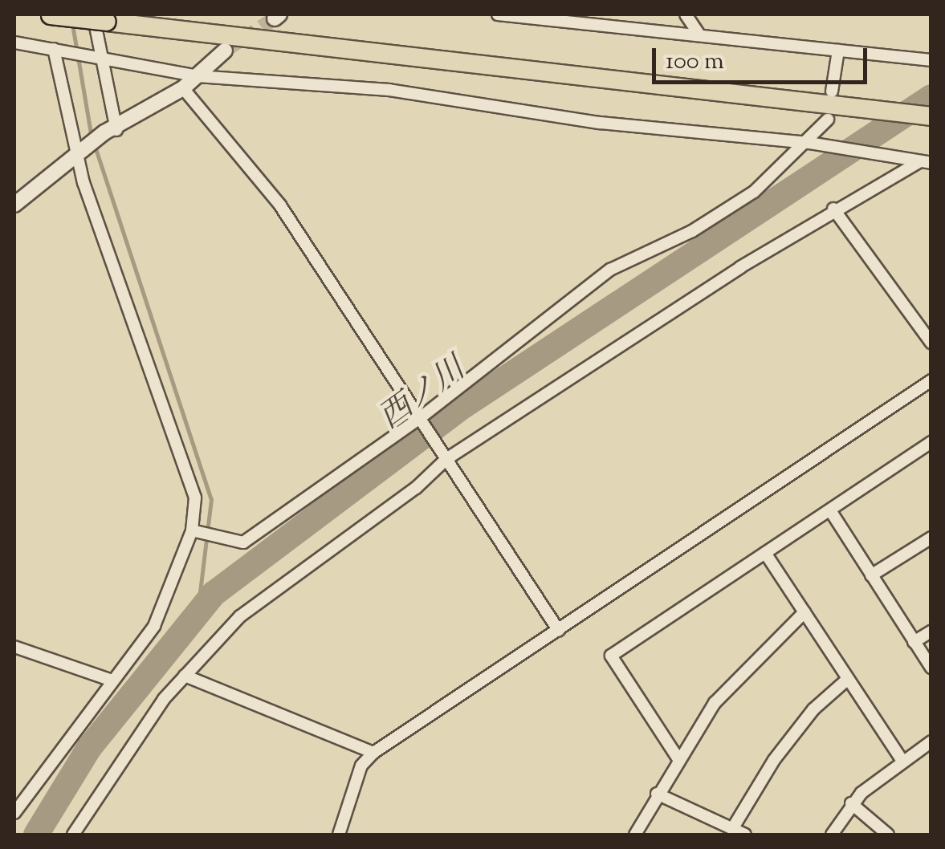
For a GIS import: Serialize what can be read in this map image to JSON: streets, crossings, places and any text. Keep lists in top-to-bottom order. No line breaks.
{"water":["西ノ川"],"scale_bar":"100 m"}
